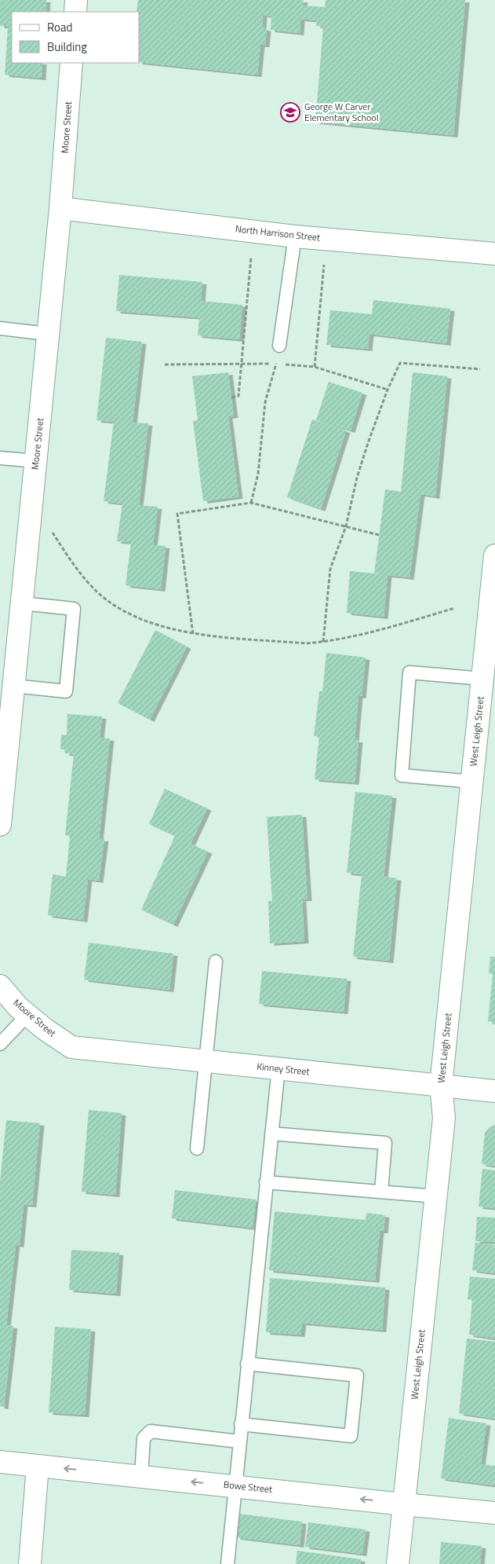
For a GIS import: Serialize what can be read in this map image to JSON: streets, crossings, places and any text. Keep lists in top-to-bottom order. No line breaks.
{"streets":{"street":["Moore Street","North Harrison Street","West Leigh Street","Kinney Street","Bowe Street"]},"crossings":[["Moore Street","North Harrison Street"],["Moore Street","Kinney Street"],["West Leigh Street","Kinney Street"],["West Leigh Street","Bowe Street"]],"one_way":["Bowe Street"],"places":{"school or university":["George W Carver Elementary School"]},"legend":["Road","Building"]}
